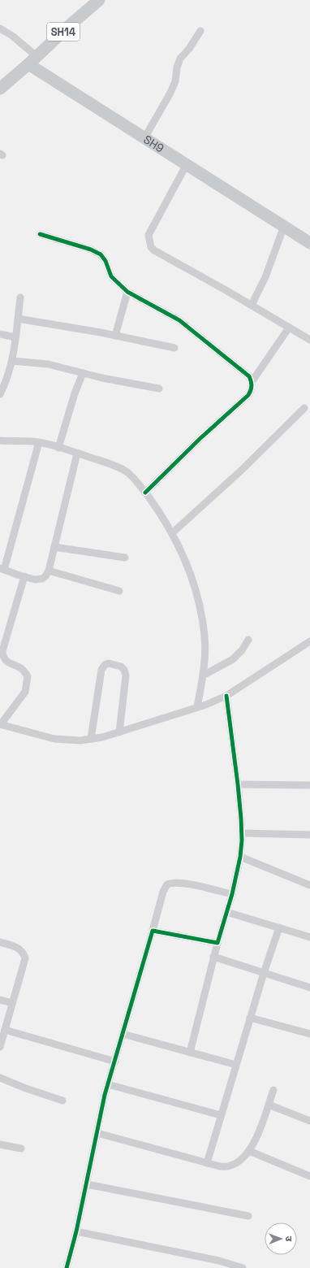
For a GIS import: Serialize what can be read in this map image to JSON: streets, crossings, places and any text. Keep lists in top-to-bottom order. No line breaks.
{"streets":{"main road":["SH14","SH9"]},"crossings":[["SH14","SH9"]],"north":"right"}
